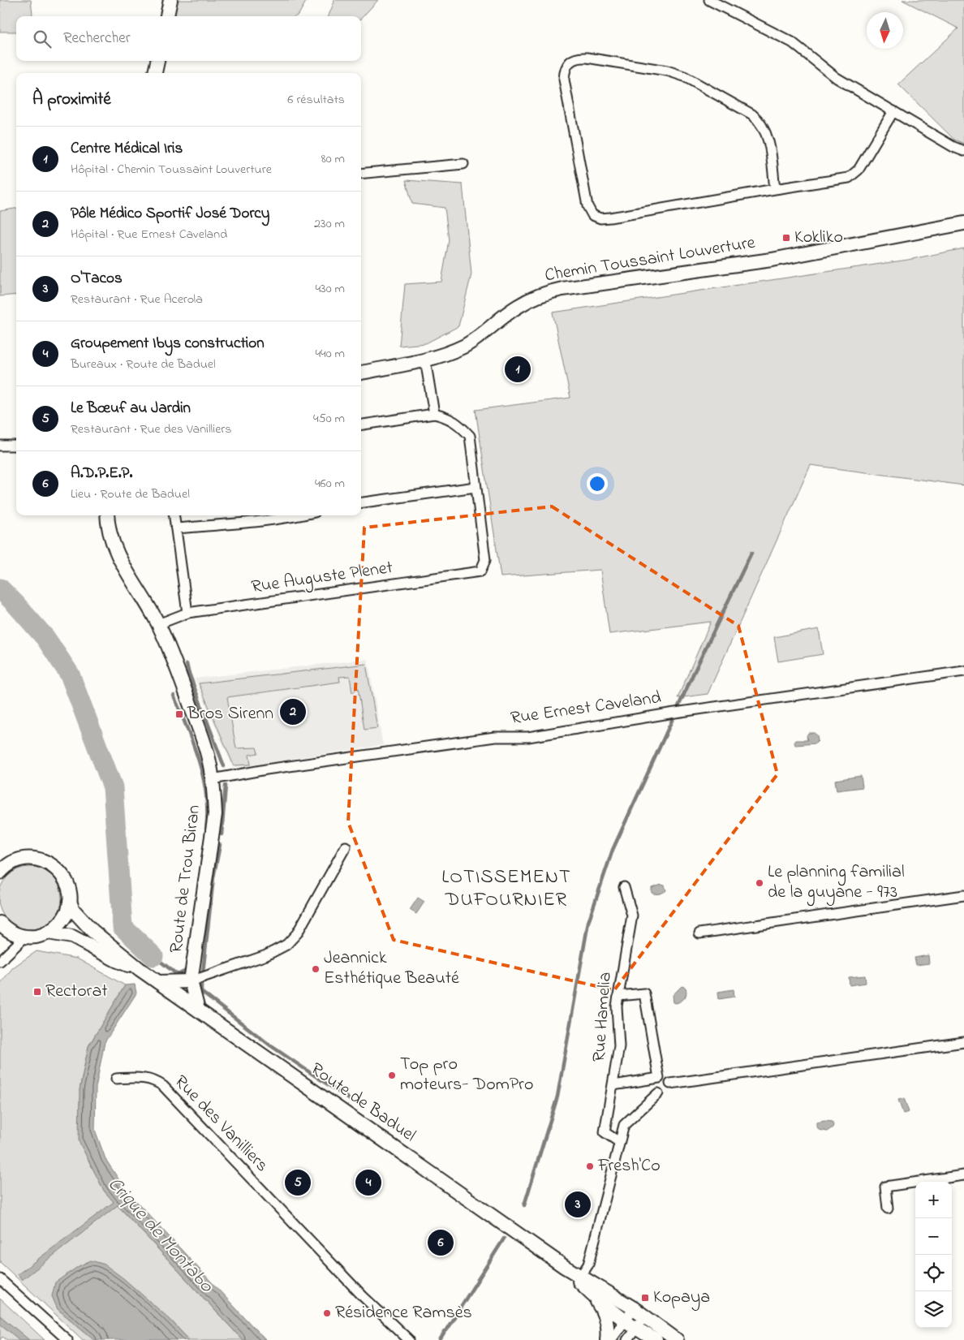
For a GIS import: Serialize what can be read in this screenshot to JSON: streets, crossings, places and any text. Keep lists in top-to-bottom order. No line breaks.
{"streets":{"main road":["Chemin Toussaint Louverture","Route de Trou Biran","Route de Baduel"],"street":["Rue Auguste Plenet","Rue Ernest Caveland","Rue Hamelia","Rue des Vanilliers"]},"crossings":[["Rue Auguste Plenet","Route de Trou Biran"],["Rue Ernest Caveland","Route de Trou Biran"],["Route de Trou Biran","Route de Baduel"]],"districts":["LOTISSEMENT DUFOURNIER"],"water":["Crique de Montabo"],"places":{"transit":["Kokliko","Bros Sirenn","Rectorat","Kopaya"],"other":["Le planning familial de la guyane - 973","Jeannick Esthétique Beauté","Top pro moteurs- DomPro","Fresh'Co","Résidence Ramsès"]},"north":"bottom","page":{"search":"Rechercher","heading":["À proximité","6 résultats"],"list":[{"mark":"1","name":"Centre Médical Iris","note":"Hôpital · Chemin Toussaint Louverture","value":"80 m"},{"mark":"2","name":"Pôle Médico Sportif José Dorcy","note":"Hôpital · Rue Ernest Caveland","value":"230 m"},{"mark":"3","name":"O'Tacos","note":"Restaurant · Rue Acerola","value":"430 m"},{"mark":"4","name":"Groupement Ibys construction","note":"Bureaux · Route de Baduel","value":"440 m"},{"mark":"5","name":"Le Bœuf au Jardin","note":"Restaurant · Rue des Vanilliers","value":"450 m"},{"mark":"6","name":"A.D.P.E.P.","note":"Lieu · Route de Baduel","value":"460 m"}],"pins":["1","2","4","5","3","6"],"map_buttons":["+","−"]}}
